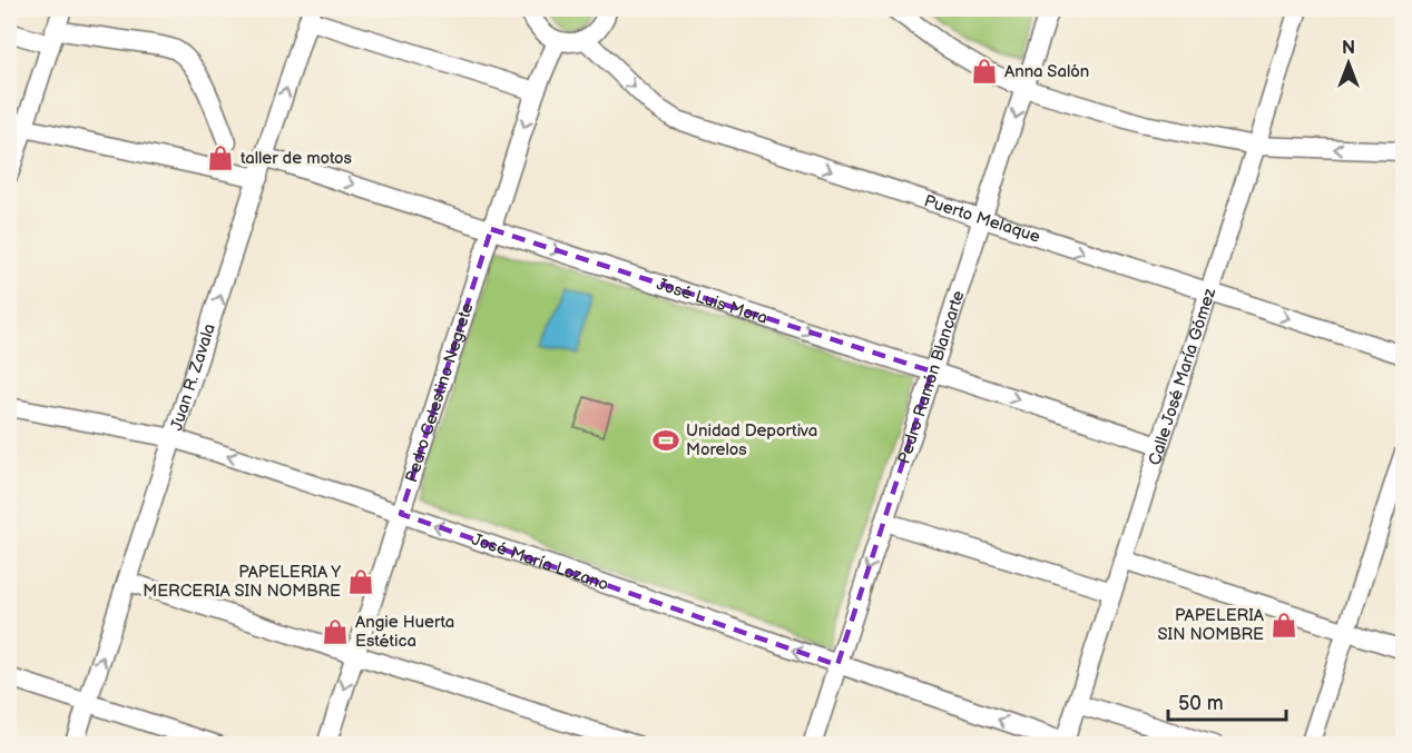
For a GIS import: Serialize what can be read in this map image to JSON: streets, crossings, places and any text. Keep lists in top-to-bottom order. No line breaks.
{"streets":{"street":["Puerto Melaque","José Luis Mora","Juan R. Zavala","Pedro Ramón Blancarte","Calle José María Gómez","Pedro Celestino Negrete","José María Lozano"]},"crossings":[["Puerto Melaque","Pedro Ramón Blancarte"],["Puerto Melaque","Calle José María Gómez"],["José Luis Mora","Juan R. Zavala"],["José Luis Mora","Pedro Ramón Blancarte"],["José Luis Mora","Calle José María Gómez"],["José Luis Mora","Pedro Celestino Negrete"],["Juan R. Zavala","José María Lozano"],["Pedro Ramón Blancarte","José María Lozano"],["Calle José María Gómez","José María Lozano"],["Pedro Celestino Negrete","José María Lozano"]],"one_way":["Juan R. Zavala","Pedro Ramón Blancarte"],"places":{"shop":["Anna Salón","taller de motos","PAPELERIA Y MERCERIA SIN NOMBRE","PAPELERIA SIN NOMBRE","Angie Huerta Estética"],"sports":["Unidad Deportiva Morelos"]},"scale_bar":"50 m","north":"top"}
